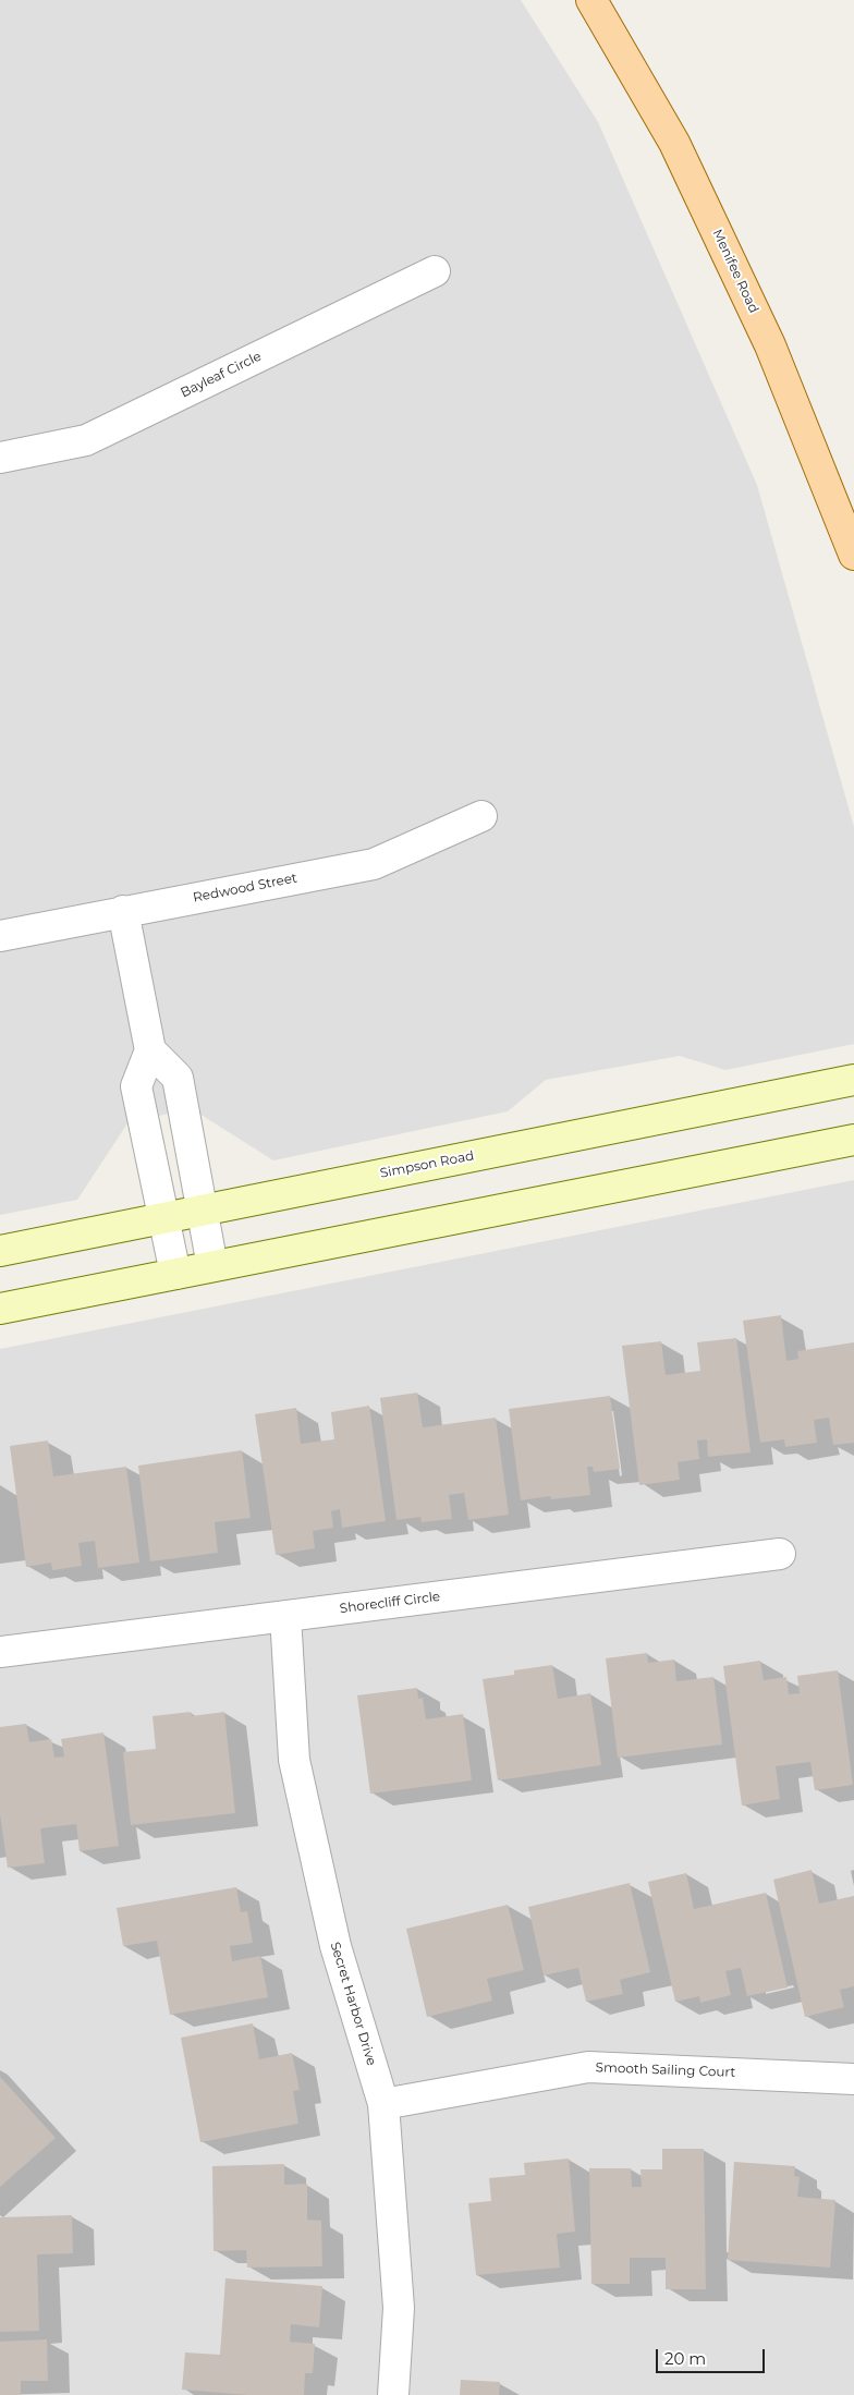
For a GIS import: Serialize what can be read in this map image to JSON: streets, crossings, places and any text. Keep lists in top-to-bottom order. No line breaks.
{"streets":{"main road":["Menifee Road","Simpson Road"],"street":["Bayleaf Circle","Redwood Street","Shorecliff Circle","Secret Harbor Drive","Smooth Sailing Court"]},"crossings":[["Shorecliff Circle","Secret Harbor Drive"],["Secret Harbor Drive","Smooth Sailing Court"]],"scale_bar":"20 m"}
